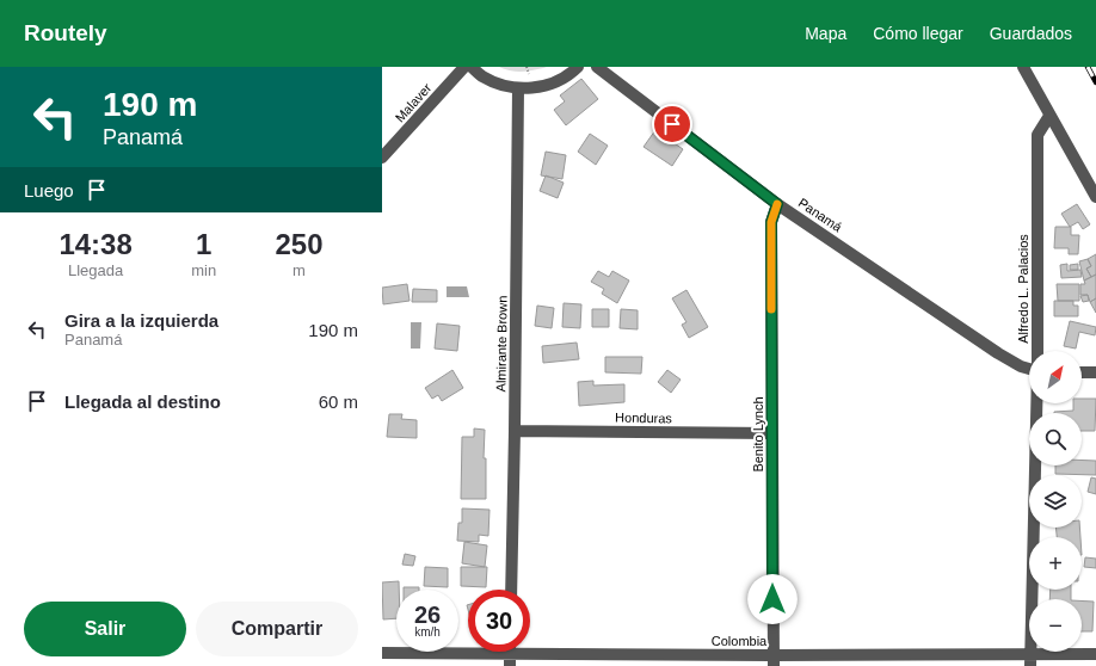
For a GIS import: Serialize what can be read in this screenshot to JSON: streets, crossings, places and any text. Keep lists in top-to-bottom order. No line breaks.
{"streets":{"street":["Malaver","Panamá","Alfredo L. Palacios","Almirante Brown","Honduras","Benito Lynch","Colombia"]},"crossings":[["Panamá","Benito Lynch"],["Alfredo L. Palacios","Colombia"],["Almirante Brown","Honduras"],["Honduras","Benito Lynch"],["Benito Lynch","Colombia"]],"north":"top right","page":{"header":"Routely","nav":["Mapa","Cómo llegar","Guardados"],"turn":["190 m","Panamá"],"then":"Luego","eta":["14:38","Llegada","1","min","250","m"],"list":[{"name":"Gira a la izquierda","note":"Panamá","value":"190 m"},{"name":"Llegada al destino","value":"60 m"}],"map_buttons":["+","−"],"speed":"26 km/h","limit":"30","buttons":["Salir","Compartir"]}}
